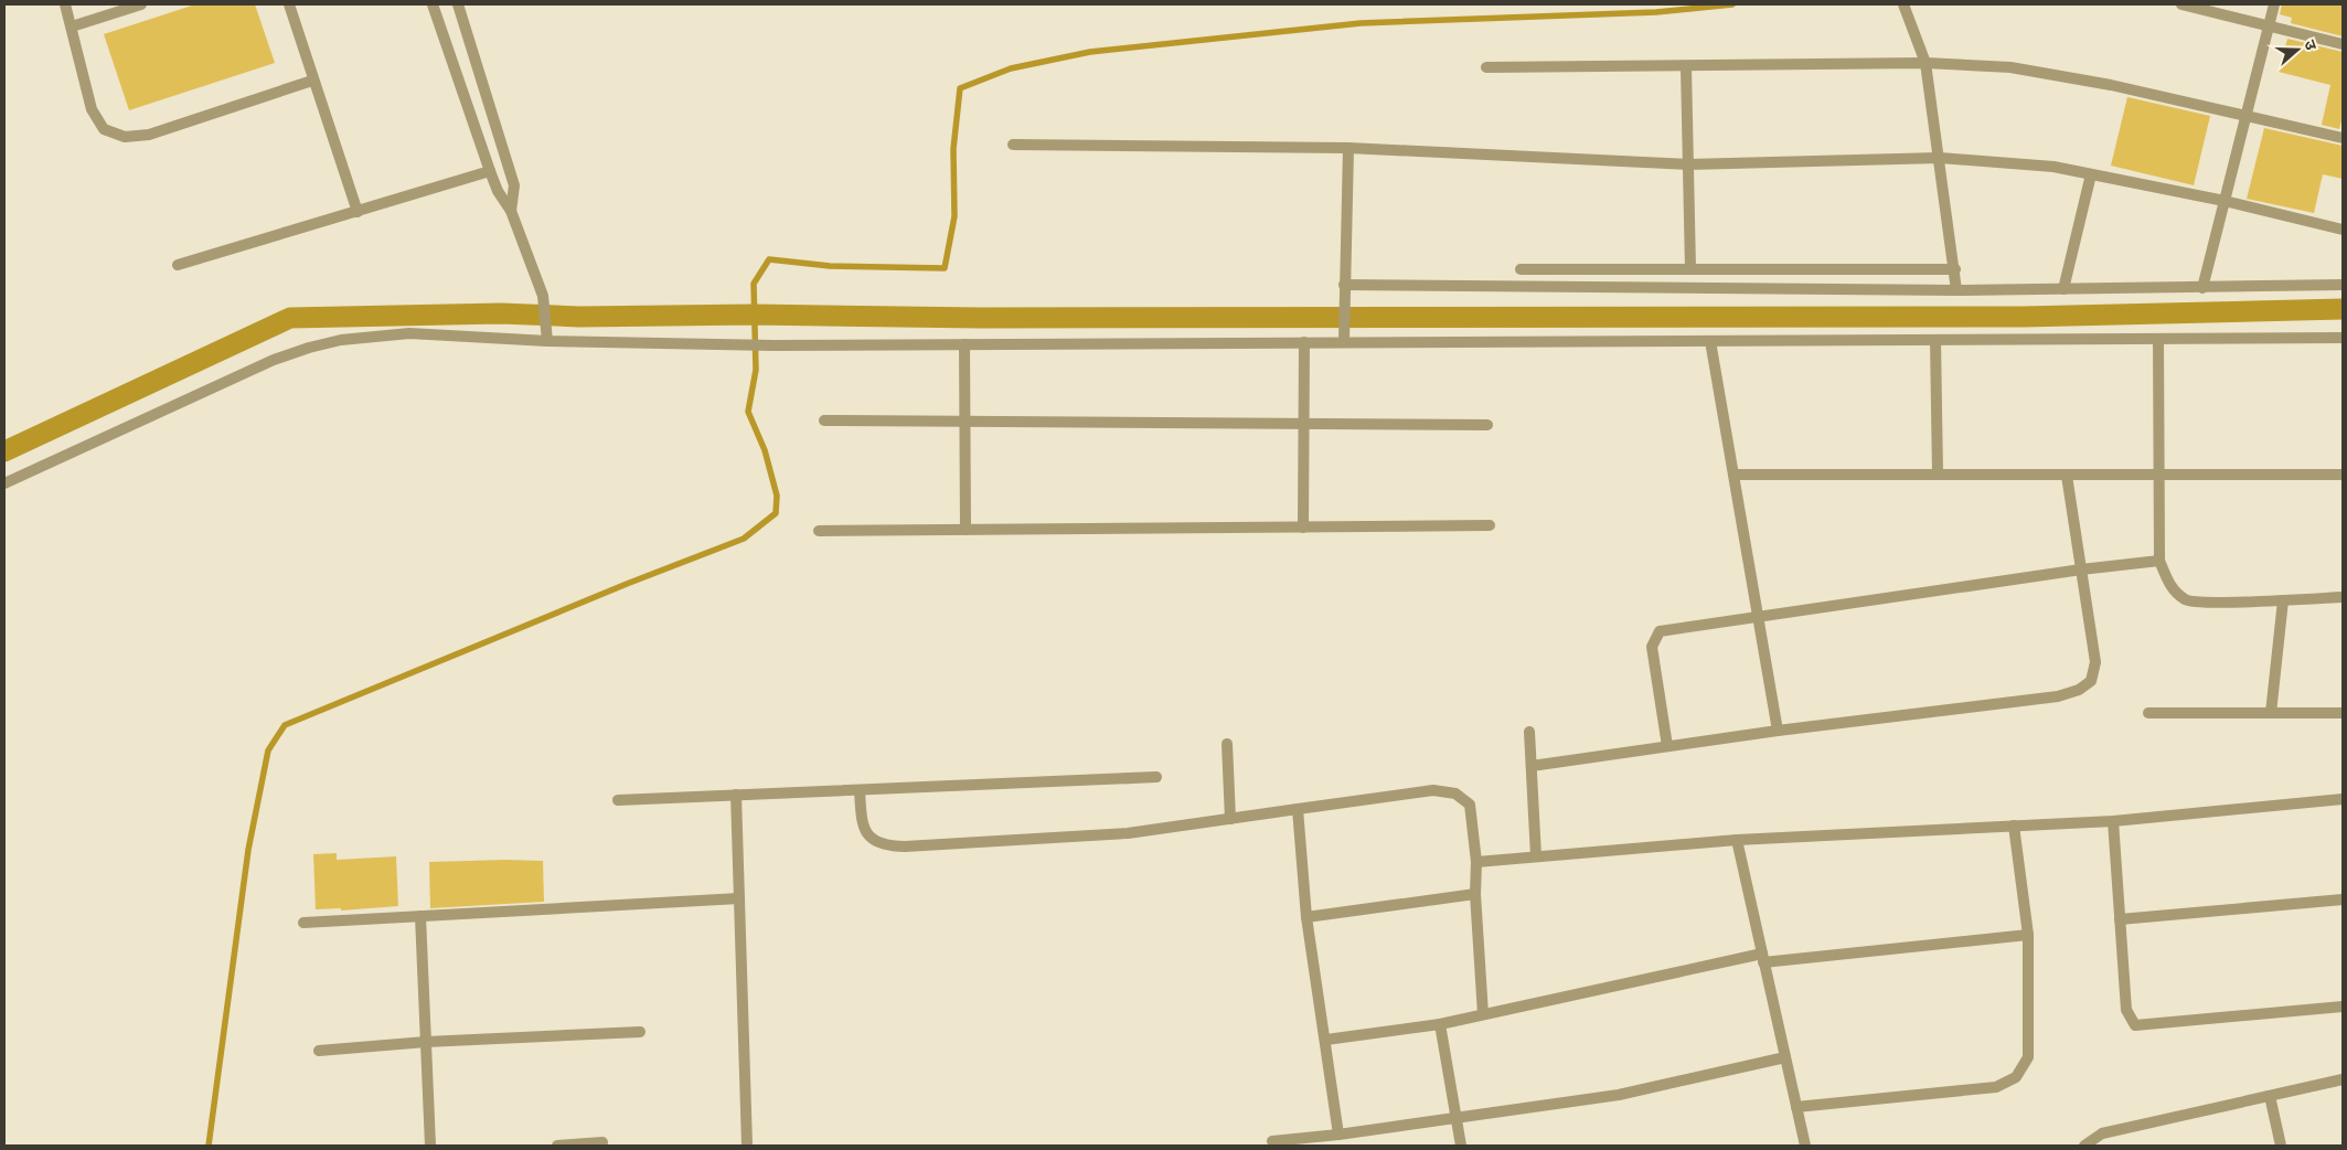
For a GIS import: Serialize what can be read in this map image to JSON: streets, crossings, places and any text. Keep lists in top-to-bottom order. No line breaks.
{"north":"right"}
